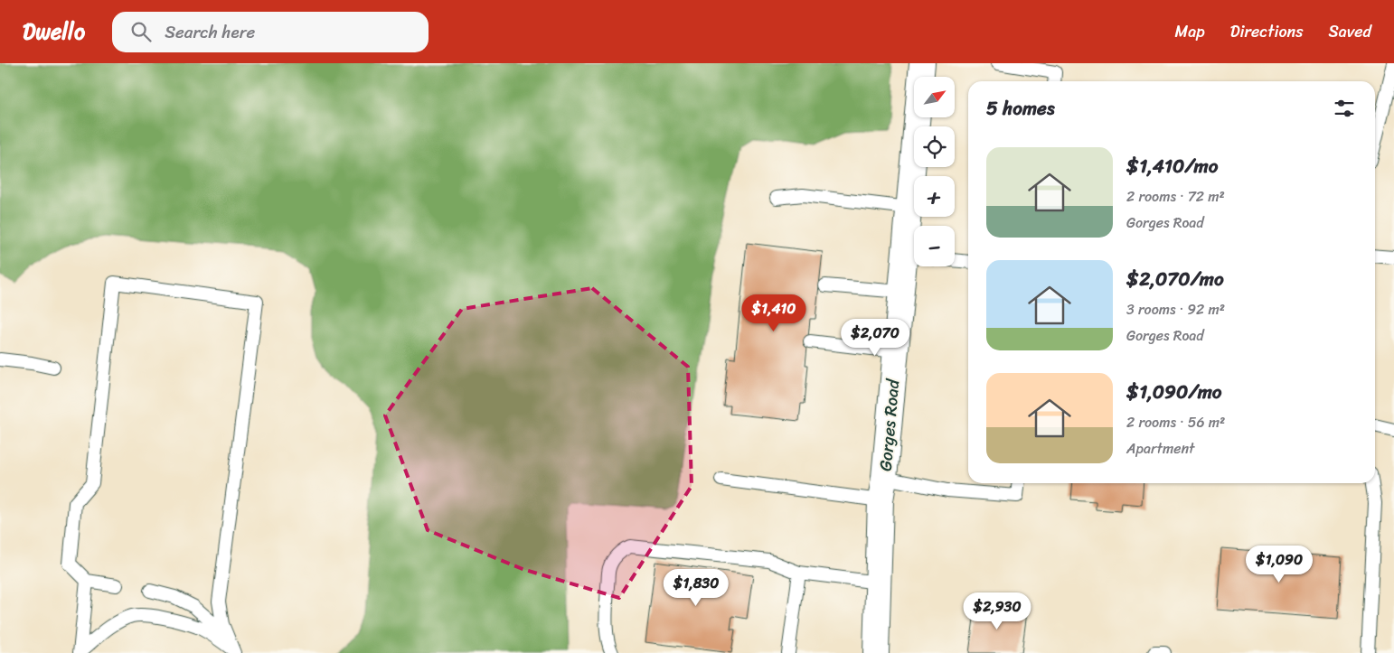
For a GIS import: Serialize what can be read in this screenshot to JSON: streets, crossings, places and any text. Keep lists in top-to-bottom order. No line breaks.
{"streets":{"street":["Gorges Road"]},"north":"top right","page":{"header":"Dwello","search":"Search here","nav":["Map","Directions","Saved"],"map_buttons":["+","−"],"heading":"5 homes","list":[{"name":"$1,410/mo","note":"2 rooms · 72 m² · Gorges Road"},{"name":"$2,070/mo","note":"3 rooms · 92 m² · Gorges Road"},{"name":"$1,090/mo","note":"2 rooms · 56 m² · Apartment"}],"price":["$1,410","$2,070","$1,090","$1,830","$2,930"]}}
